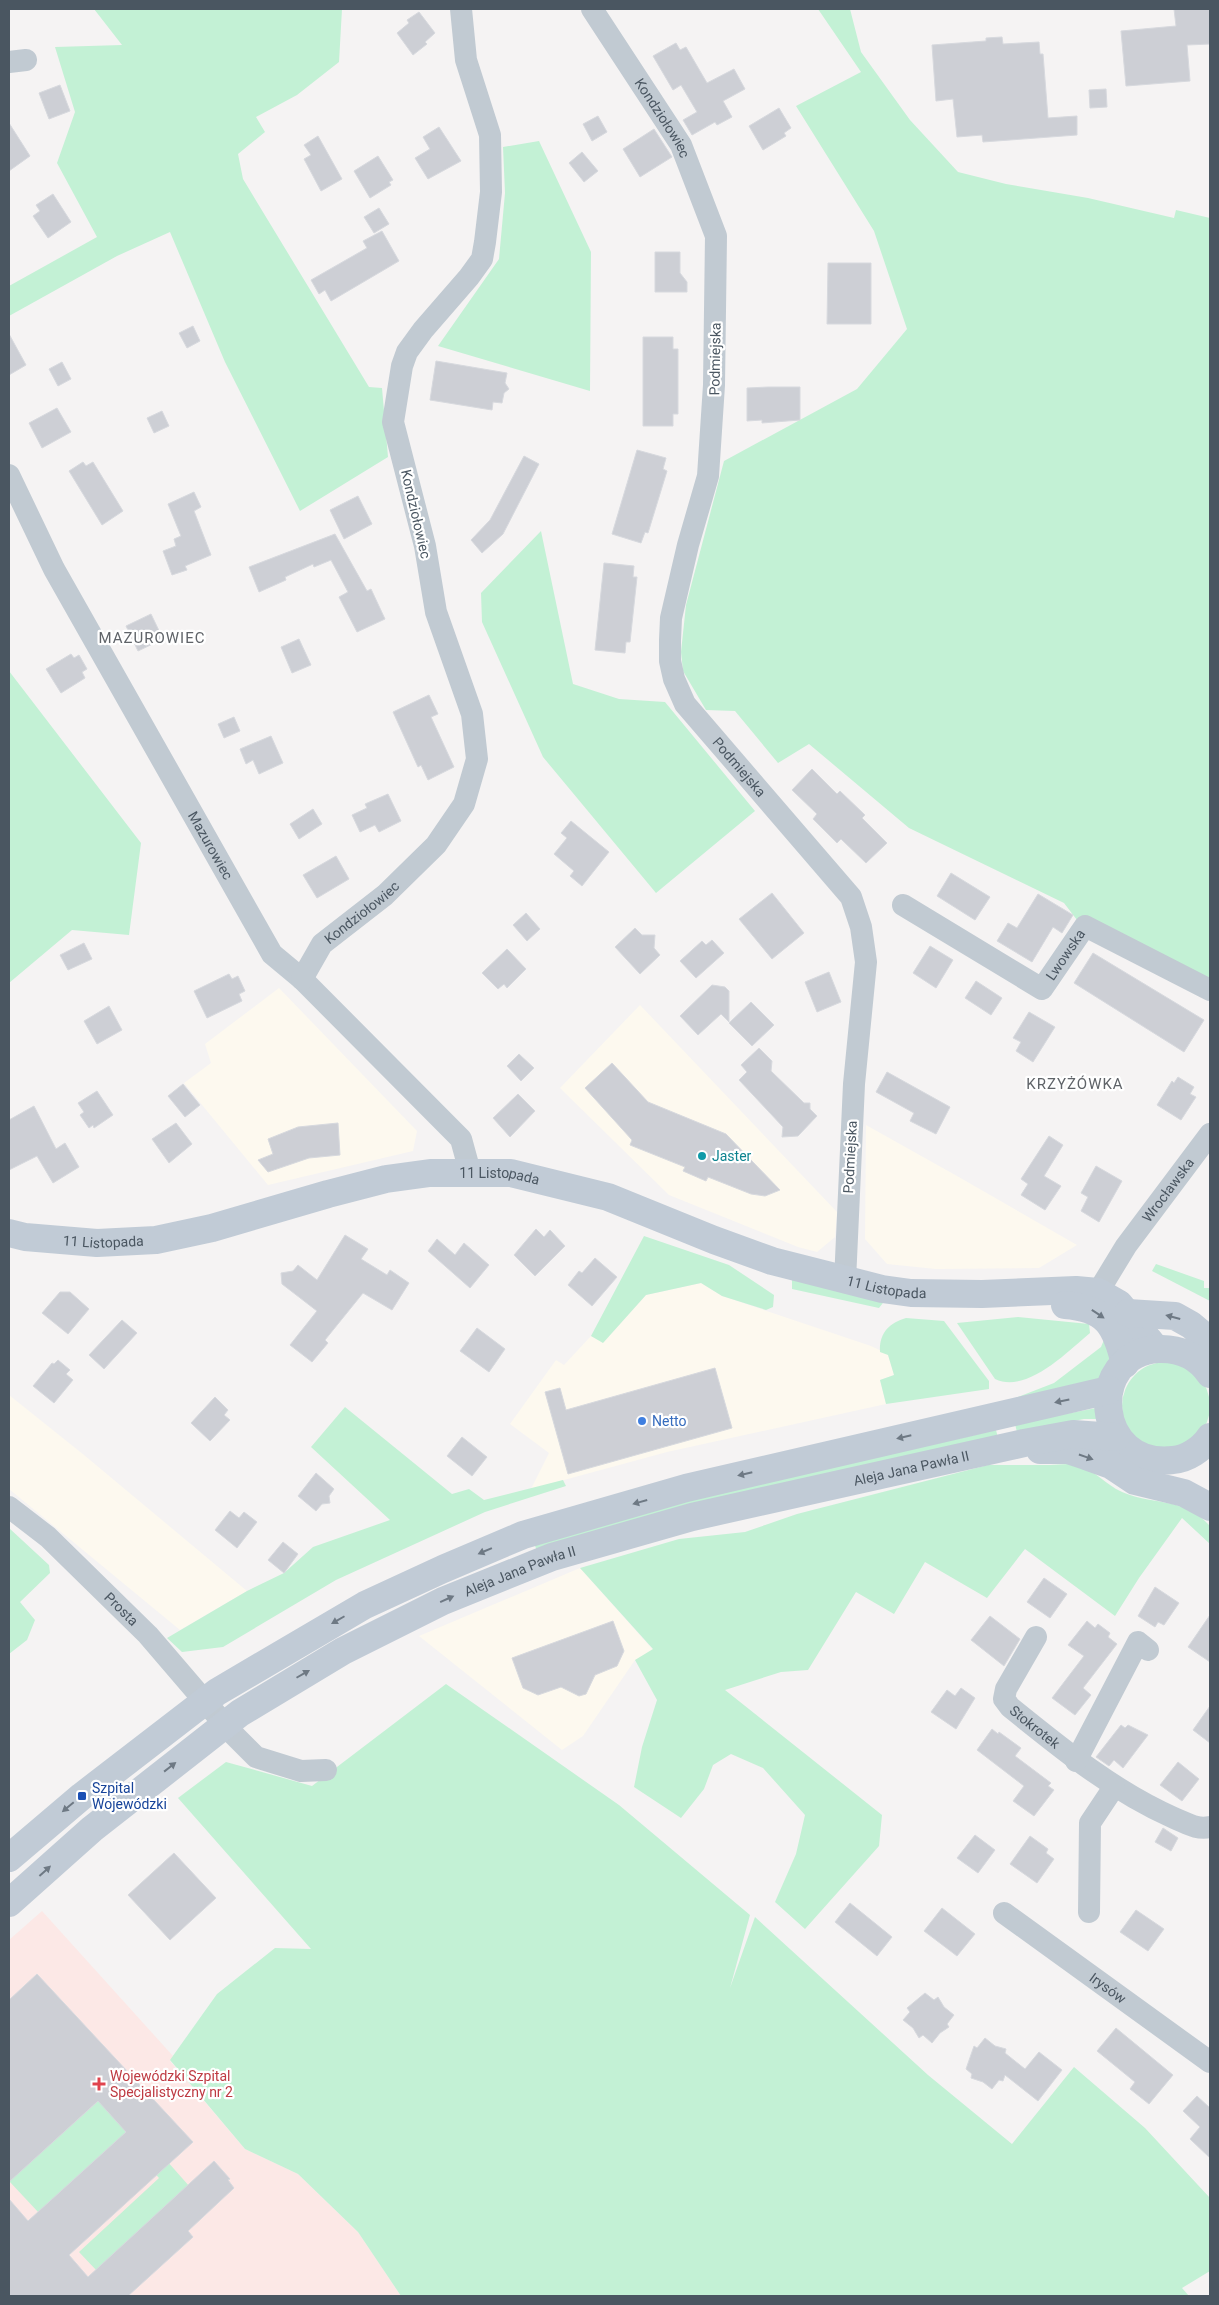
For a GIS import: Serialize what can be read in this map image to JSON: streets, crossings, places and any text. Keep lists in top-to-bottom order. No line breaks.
{"streets":{"street":["Kondziołowiec","Podmiejska","Mazurowiec","Lwowska","11 Listopada","Wrocławska","Aleja Jana Pawła II","Prosta","Stokrotek","Irysów"]},"crossings":[["Kondziołowiec","Podmiejska"],["Kondziołowiec","Mazurowiec"],["Podmiejska","11 Listopada"],["Mazurowiec","11 Listopada"],["11 Listopada","Wrocławska"],["Aleja Jana Pawła II","Prosta"]],"districts":["MAZUROWIEC","KRZYŻÓWKA"],"places":{"other":["Jaster","Netto"],"transit":["Szpital Wojewódzki"],"health":["Wojewódzki Szpital Specjalistyczny nr 2"]}}
